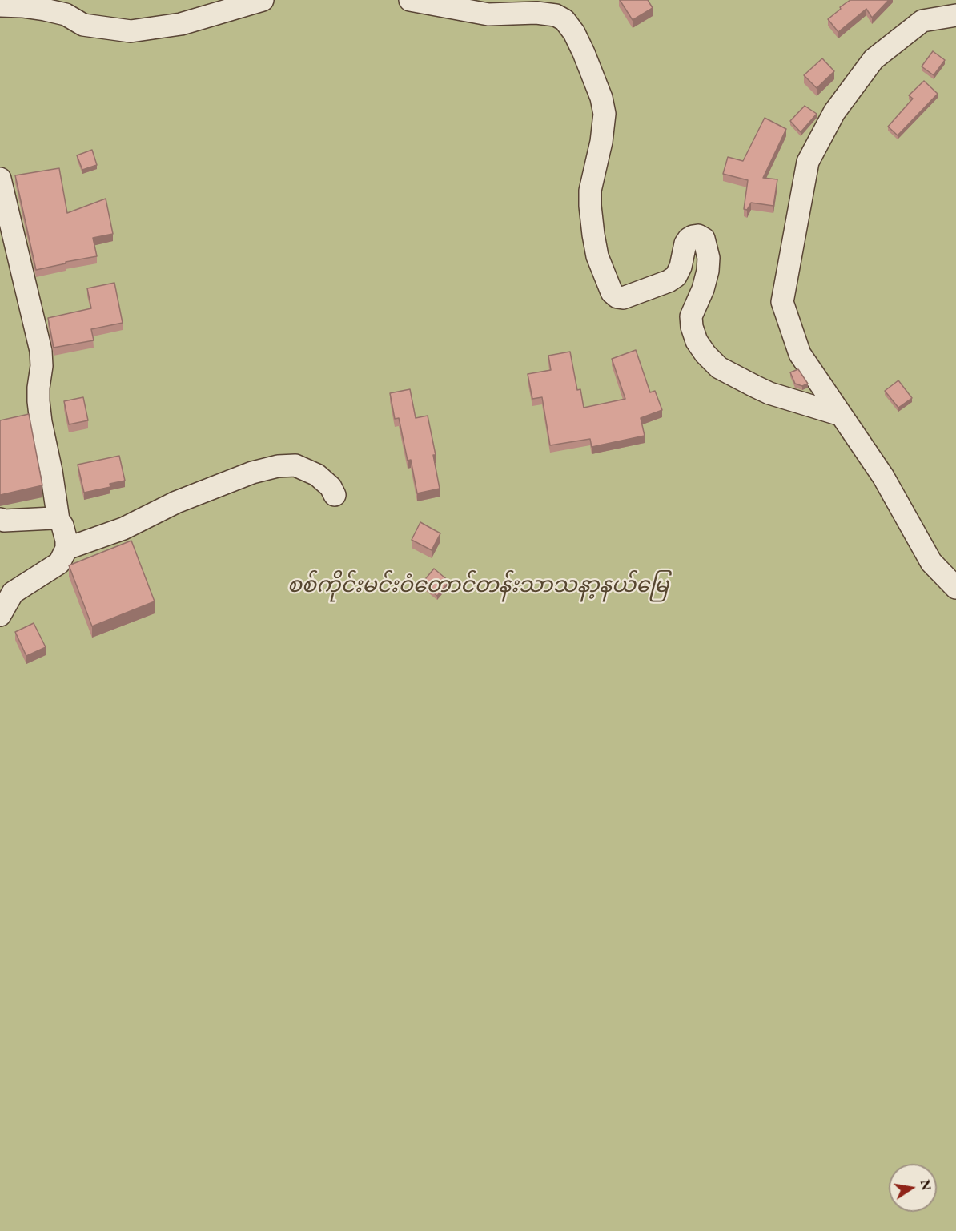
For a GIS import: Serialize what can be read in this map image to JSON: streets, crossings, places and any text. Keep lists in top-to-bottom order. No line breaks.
{"parks":["စစ်ကိုင်းမင်းဝံတောင်တန်းသာသနာ့နယ်မြေ"],"north":"right"}
